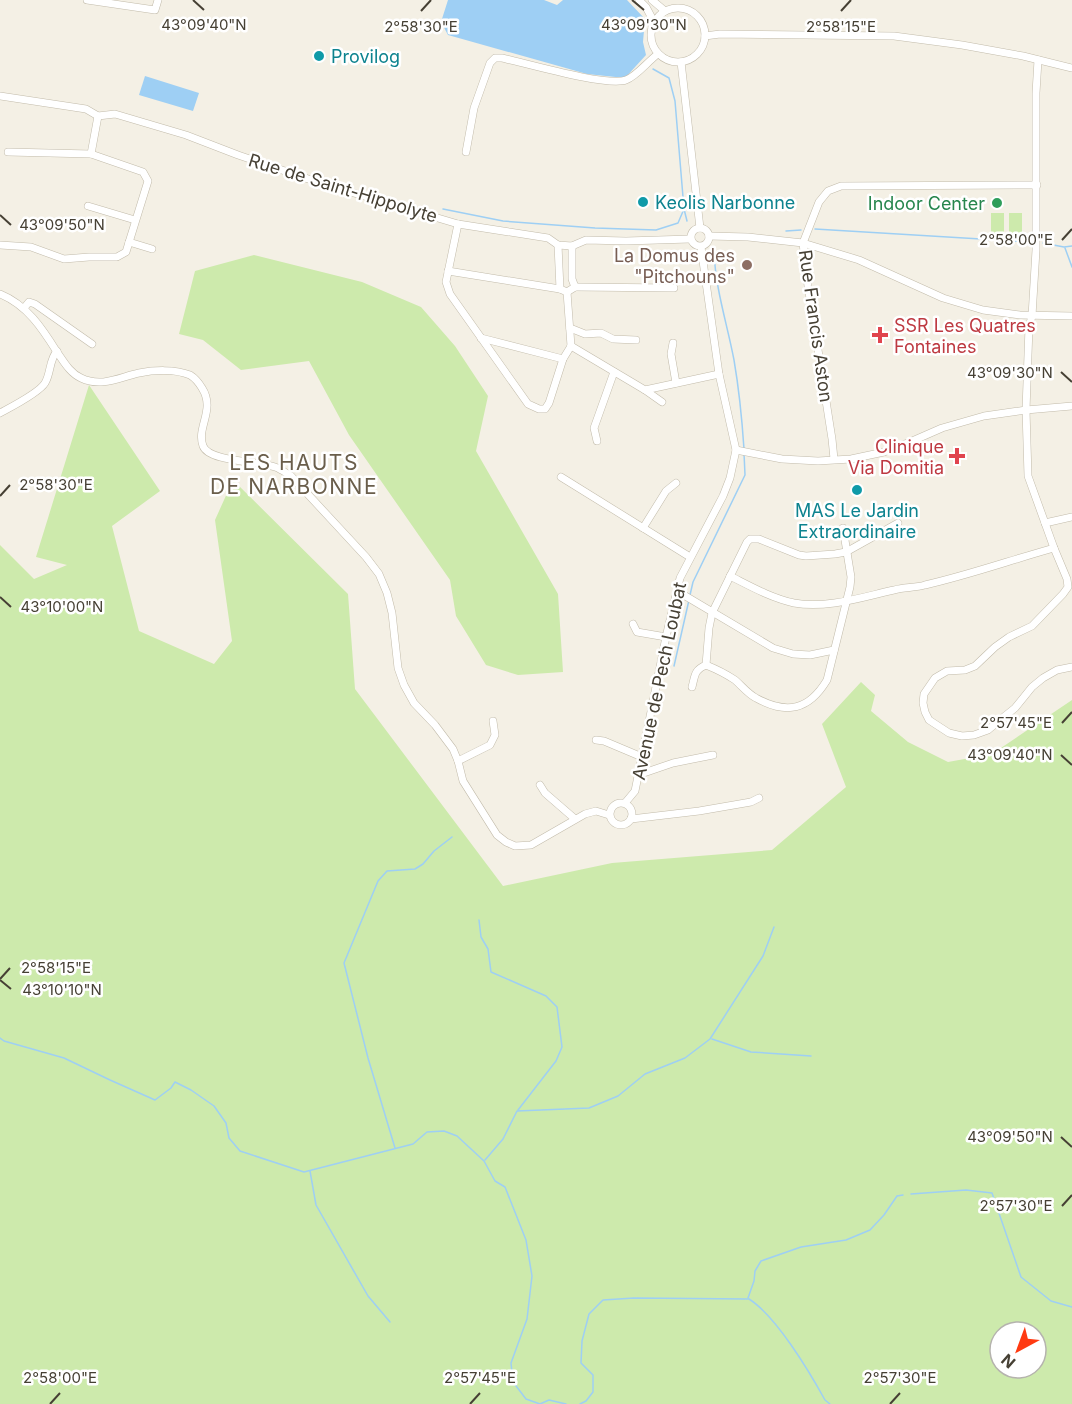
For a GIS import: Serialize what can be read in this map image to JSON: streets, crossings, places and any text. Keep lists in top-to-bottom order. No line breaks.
{"streets":{"street":["Rue de Saint-Hippolyte","Rue Francis Aston","Avenue de Pech Loubat"]},"crossings":[["Rue de Saint-Hippolyte","Avenue de Pech Loubat"]],"districts":["LES HAUTS DE NARBONNE"],"places":{"other":["Provilog","Keolis Narbonne","Indoor Center","La Domus des \"Pitchouns\"","MAS Le Jardin Extraordinaire"],"health":["SSR Les Quatres Fontaines","Clinique Via Domitia"]},"north":"bottom left","coordinates":["43°09'40\"N","43°09'30\"N","2°58'30\"E","2°58'15\"E","43°09'50\"N","2°58'00\"E","43°10'00\"N","2°57'45\"E","43°10'10\"N","2°57'30\"E"]}
